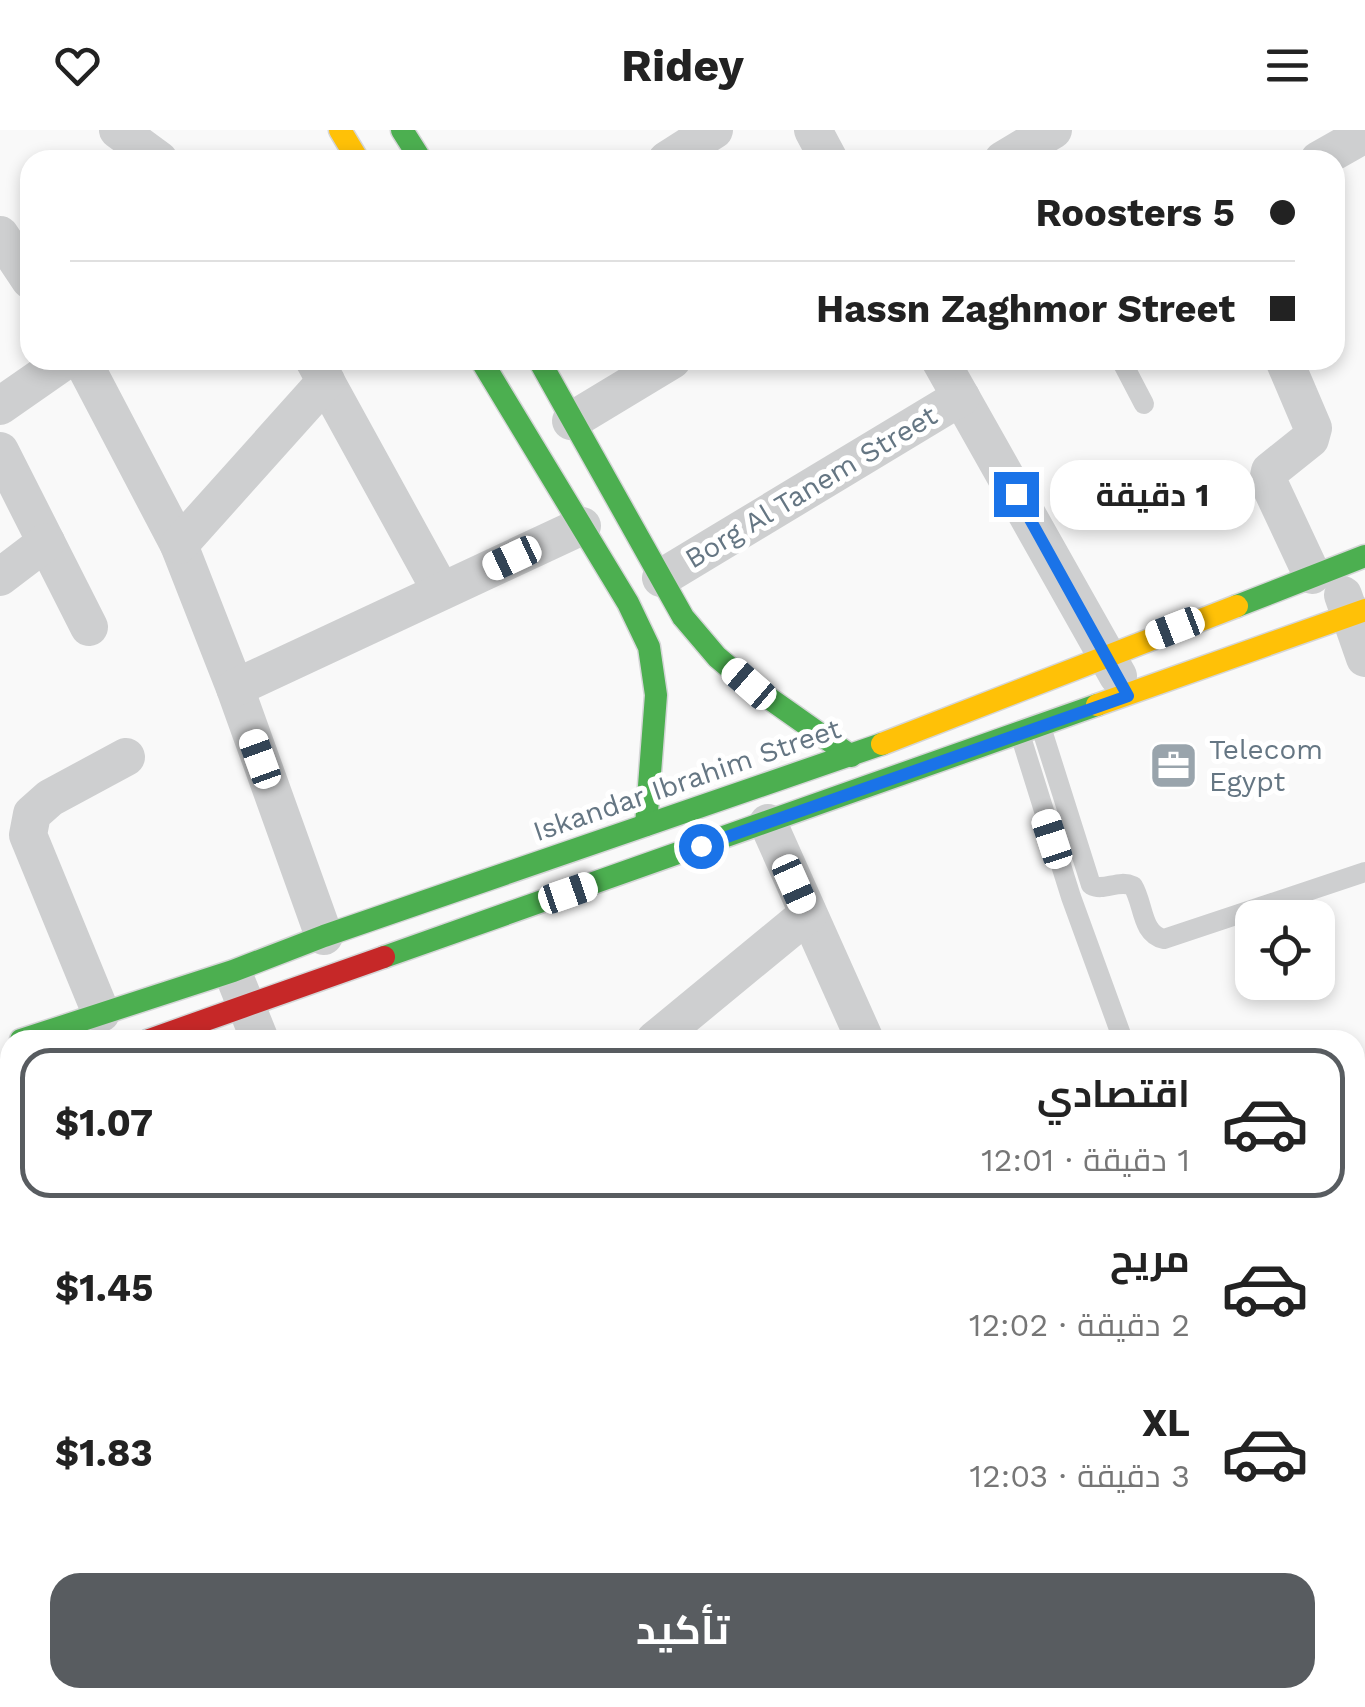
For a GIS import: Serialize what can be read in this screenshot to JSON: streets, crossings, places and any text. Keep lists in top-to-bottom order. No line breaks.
{"streets":{"street":["Borg Al Tanem Street","Iskandar Ibrahim Street"]},"places":{"office":["Telecom Egypt"]},"page":{"header":"Ridey","banner":["5 Roosters","Hassn Zaghmor Street"],"bubble":"1 دقيقة","list":[{"name":"اقتصادي","note":"1 دقيقة · 12:01","value":"$1.07"},{"name":"مريح","note":"2 دقيقة · 12:02","value":"$1.45"},{"name":"XL","note":"3 دقيقة · 12:03","value":"$1.83"}],"buttons":"تأكيد"}}
